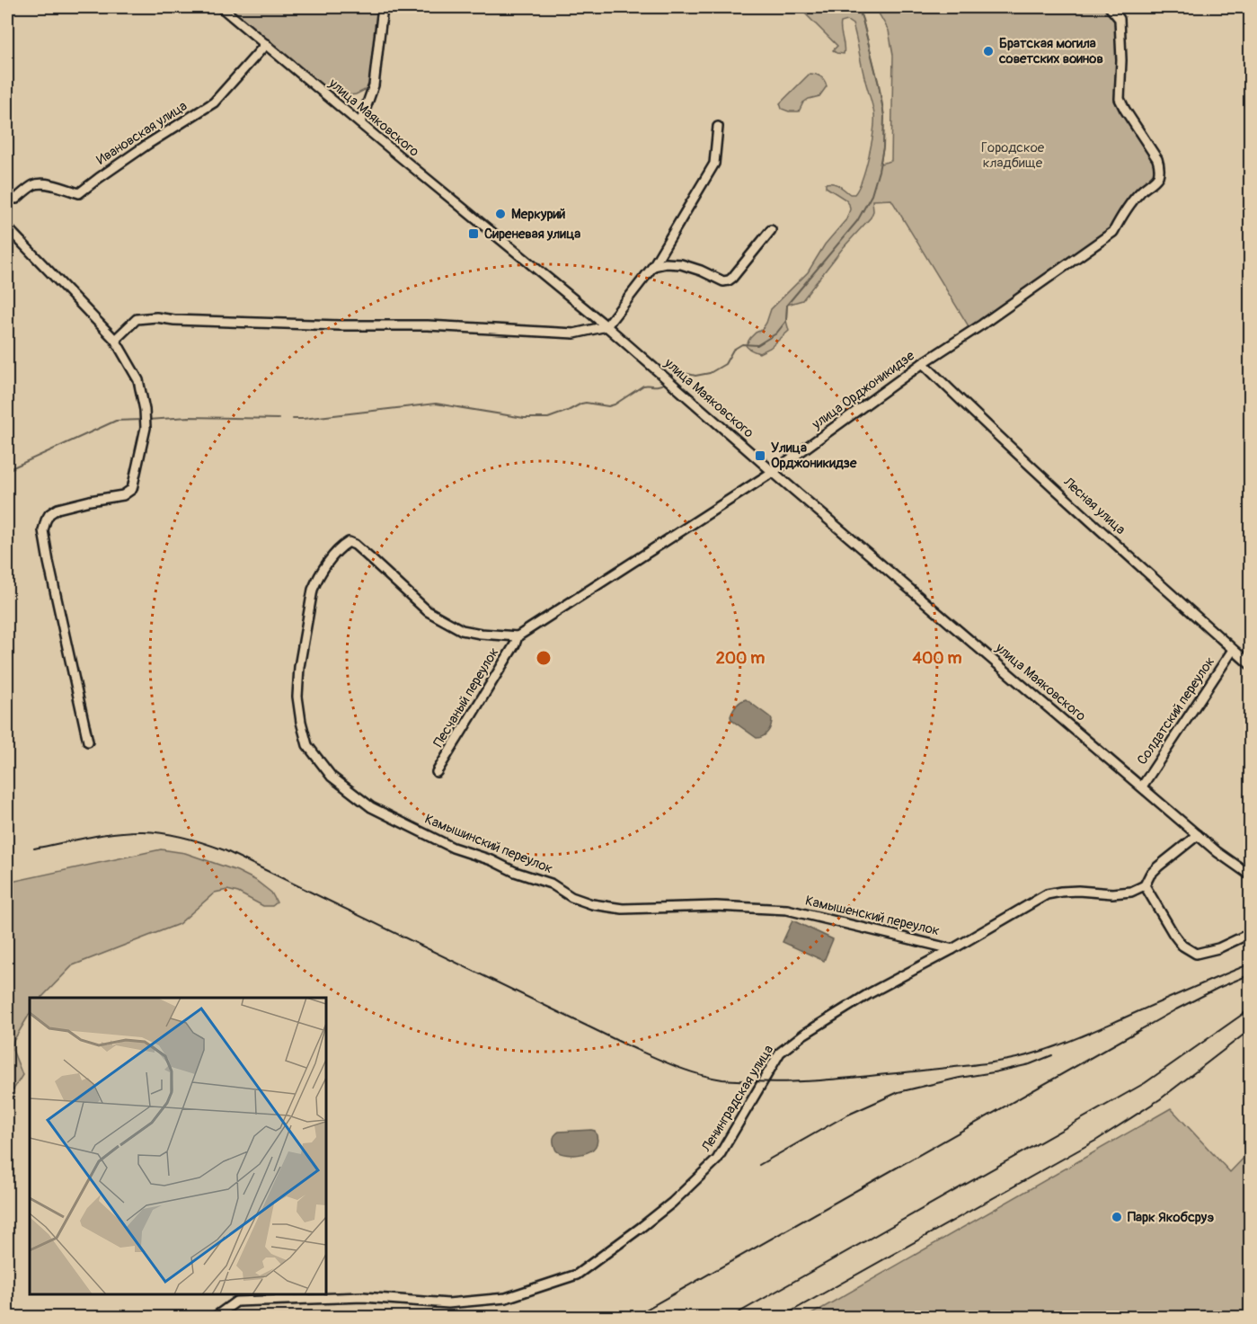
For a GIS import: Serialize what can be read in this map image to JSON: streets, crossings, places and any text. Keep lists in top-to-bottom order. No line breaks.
{"streets":{"street":["улица Маяковского","Ивановская улица","улица Орджоникидзе","Лесная улица","Песчаный переулок","Солдатский переулок","Камышинский переулок","Камышенский переулок","Ленинградская улица"]},"crossings":[["улица Маяковского","Ивановская улица"],["улица Маяковского","улица Орджоникидзе"],["улица Маяковского","Солдатский переулок"],["улица Орджоникидзе","Лесная улица"],["улица Орджоникидзе","Песчаный переулок"],["улица Орджоникидзе","Камышинский переулок"],["Лесная улица","Солдатский переулок"],["Песчаный переулок","Камышинский переулок"],["Камышинский переулок","Камышенский переулок"],["Камышенский переулок","Ленинградская улица"]],"parks":["Городское кладбище"],"places":{"other":["Братская могила советских воинов","Меркурий","Парк Якобсруэ"],"transit":["Сиреневая улица","Улица Орджоникидзе"]},"rings":["200 m","400 m"]}
